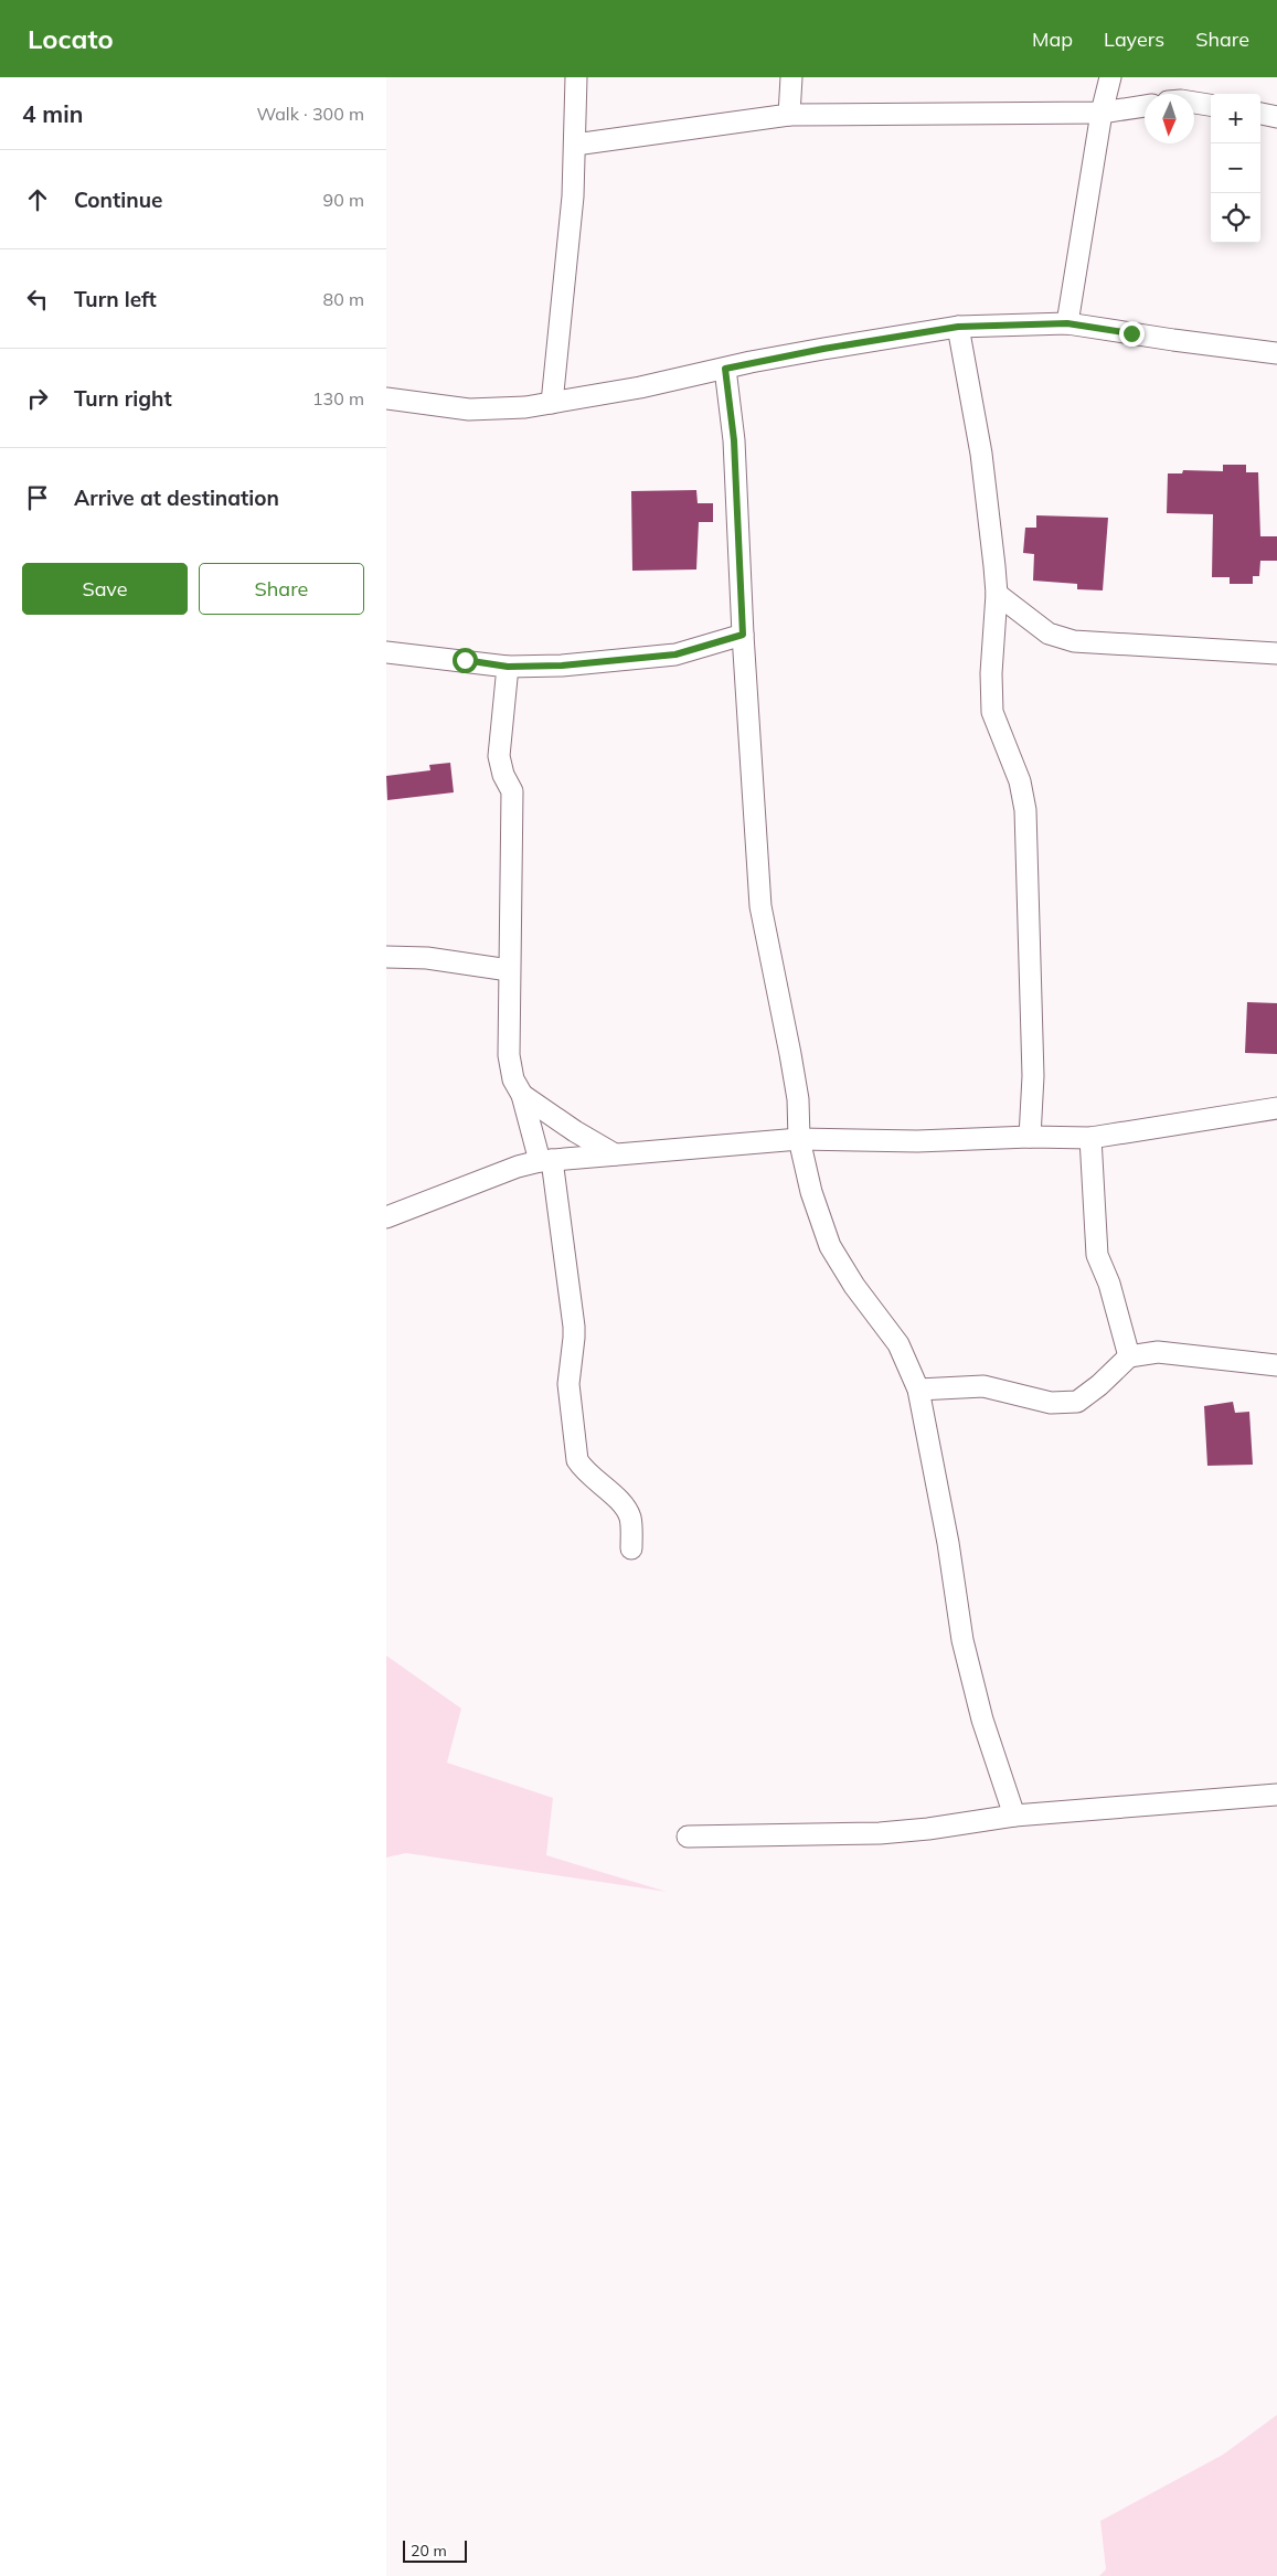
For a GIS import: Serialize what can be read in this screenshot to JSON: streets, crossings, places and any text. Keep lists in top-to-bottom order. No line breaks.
{"scale_bar":"20 m","north":"bottom","page":{"header":"Locato","nav":["Map","Layers","Share"],"heading":["4 min","Walk · 300 m"],"map_buttons":["+","−"],"list":[["Continue","90 m"],["Turn left","80 m"],["Turn right","130 m"],"Arrive at destination"],"buttons":["Save","Share"],"scale":"20 m"}}
